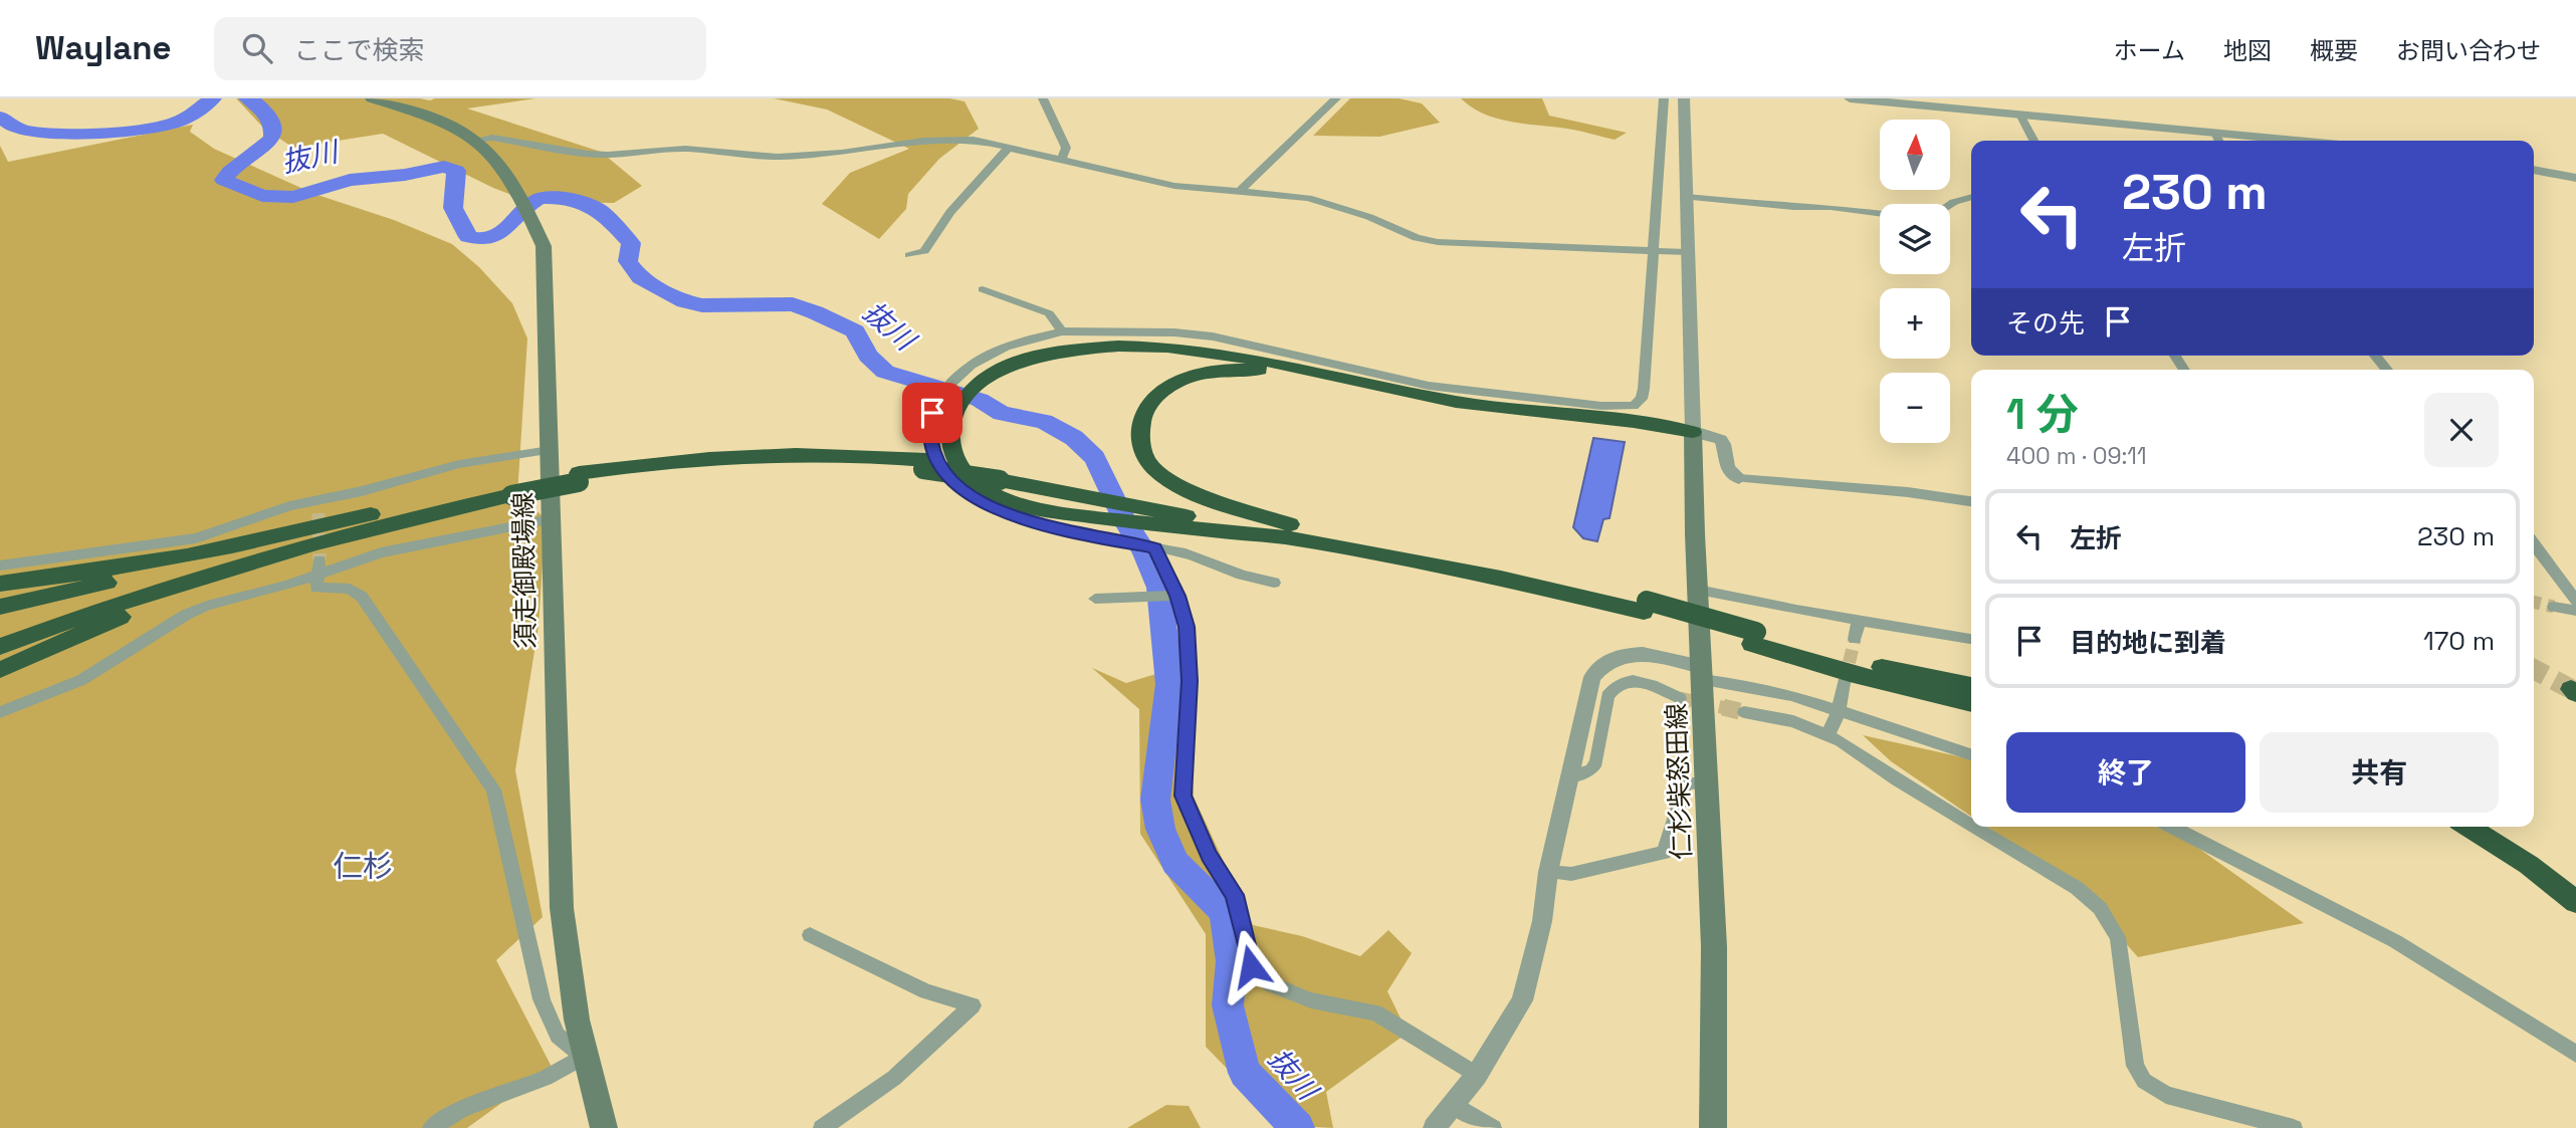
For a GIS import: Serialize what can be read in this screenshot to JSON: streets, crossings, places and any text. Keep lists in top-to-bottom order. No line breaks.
{"streets":{"main road":["須走御殿場線","仁杉柴怒田線"]},"districts":["仁杉"],"water":["抜川"],"north":"top","page":{"header":"Waylane","search":"ここで検索","nav":["ホーム","地図","概要","お問い合わせ"],"map_buttons":["+","−"],"turn":["230 m","左折"],"then":"その先","heading":["1 分","400 m · 09:11"],"list":[{"name":"左折","value":"230 m"},{"name":"目的地に到着","value":"170 m"}],"buttons":["終了","共有"]}}
